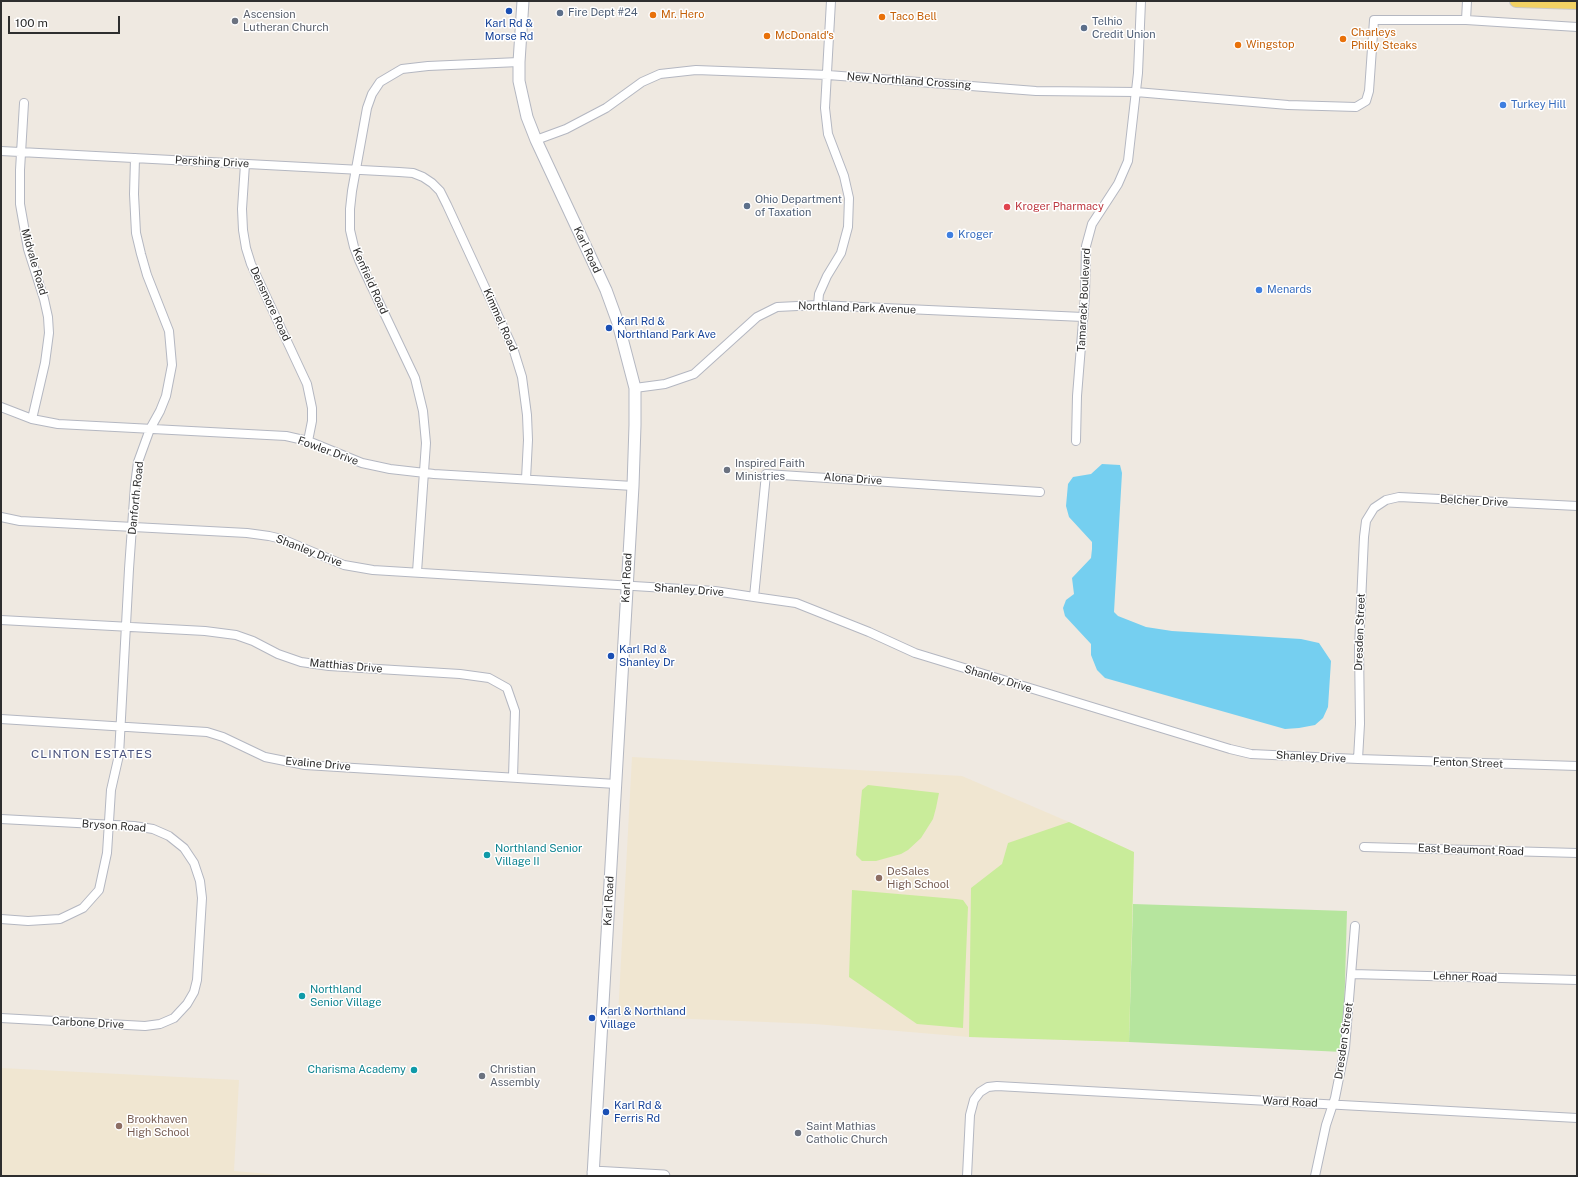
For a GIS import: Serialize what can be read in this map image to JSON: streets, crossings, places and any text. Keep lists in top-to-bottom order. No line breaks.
{"streets":{"main road":["Karl Road"],"street":["New Northland Crossing","Pershing Drive","Midvale Road","Kenfield Road","Tamarack Boulevard","Densmore Road","Northland Park Avenue","Kimmel Road","Fowler Drive","Alona Drive","Danforth Road","Belcher Drive","Shanley Drive","Dresden Street","Matthias Drive","Fenton Street","Evaline Drive","Bryson Road","East Beaumont Road","Lehner Road","Carbone Drive","Ward Road"]},"crossings":[["New Northland Crossing","Karl Road"],["New Northland Crossing","Tamarack Boulevard"],["Pershing Drive","Midvale Road"],["Pershing Drive","Kenfield Road"],["Pershing Drive","Densmore Road"],["Pershing Drive","Kimmel Road"],["Pershing Drive","Danforth Road"],["Karl Road","Kenfield Road"],["Karl Road","Northland Park Avenue"],["Karl Road","Fowler Drive"],["Karl Road","Shanley Drive"],["Karl Road","Evaline Drive"],["Midvale Road","Fowler Drive"],["Kenfield Road","Fowler Drive"],["Kenfield Road","Shanley Drive"],["Tamarack Boulevard","Northland Park Avenue"],["Densmore Road","Fowler Drive"],["Kimmel Road","Fowler Drive"],["Fowler Drive","Danforth Road"],["Alona Drive","Shanley Drive"],["Danforth Road","Shanley Drive"],["Danforth Road","Matthias Drive"],["Danforth Road","Evaline Drive"],["Danforth Road","Bryson Road"],["Belcher Drive","Dresden Street"],["Shanley Drive","Dresden Street"],["Shanley Drive","Fenton Street"],["Dresden Street","Fenton Street"],["Dresden Street","Lehner Road"],["Dresden Street","Ward Road"],["Matthias Drive","Evaline Drive"],["Bryson Road","Carbone Drive"]],"districts":["CLINTON ESTATES"],"places":["Karl Rd & Morse Rd","Fire Dept #24","Mr. Hero","Taco Bell","Ascension Lutheran Church","Telhio Credit Union","McDonald's","Charleys Philly Steaks","Wingstop","Turkey Hill","Ohio Department of Taxation","Kroger Pharmacy","Kroger","Menards","Karl Rd & Northland Park Ave","Inspired Faith Ministries","Karl Rd & Shanley Dr","Northland Senior Village II","DeSales High School","Northland Senior Village","Karl & Northland Village","Charisma Academy","Christian Assembly","Karl Rd & Ferris Rd","Brookhaven High School","Saint Mathias Catholic Church"],"scale_bar":"100 m"}
